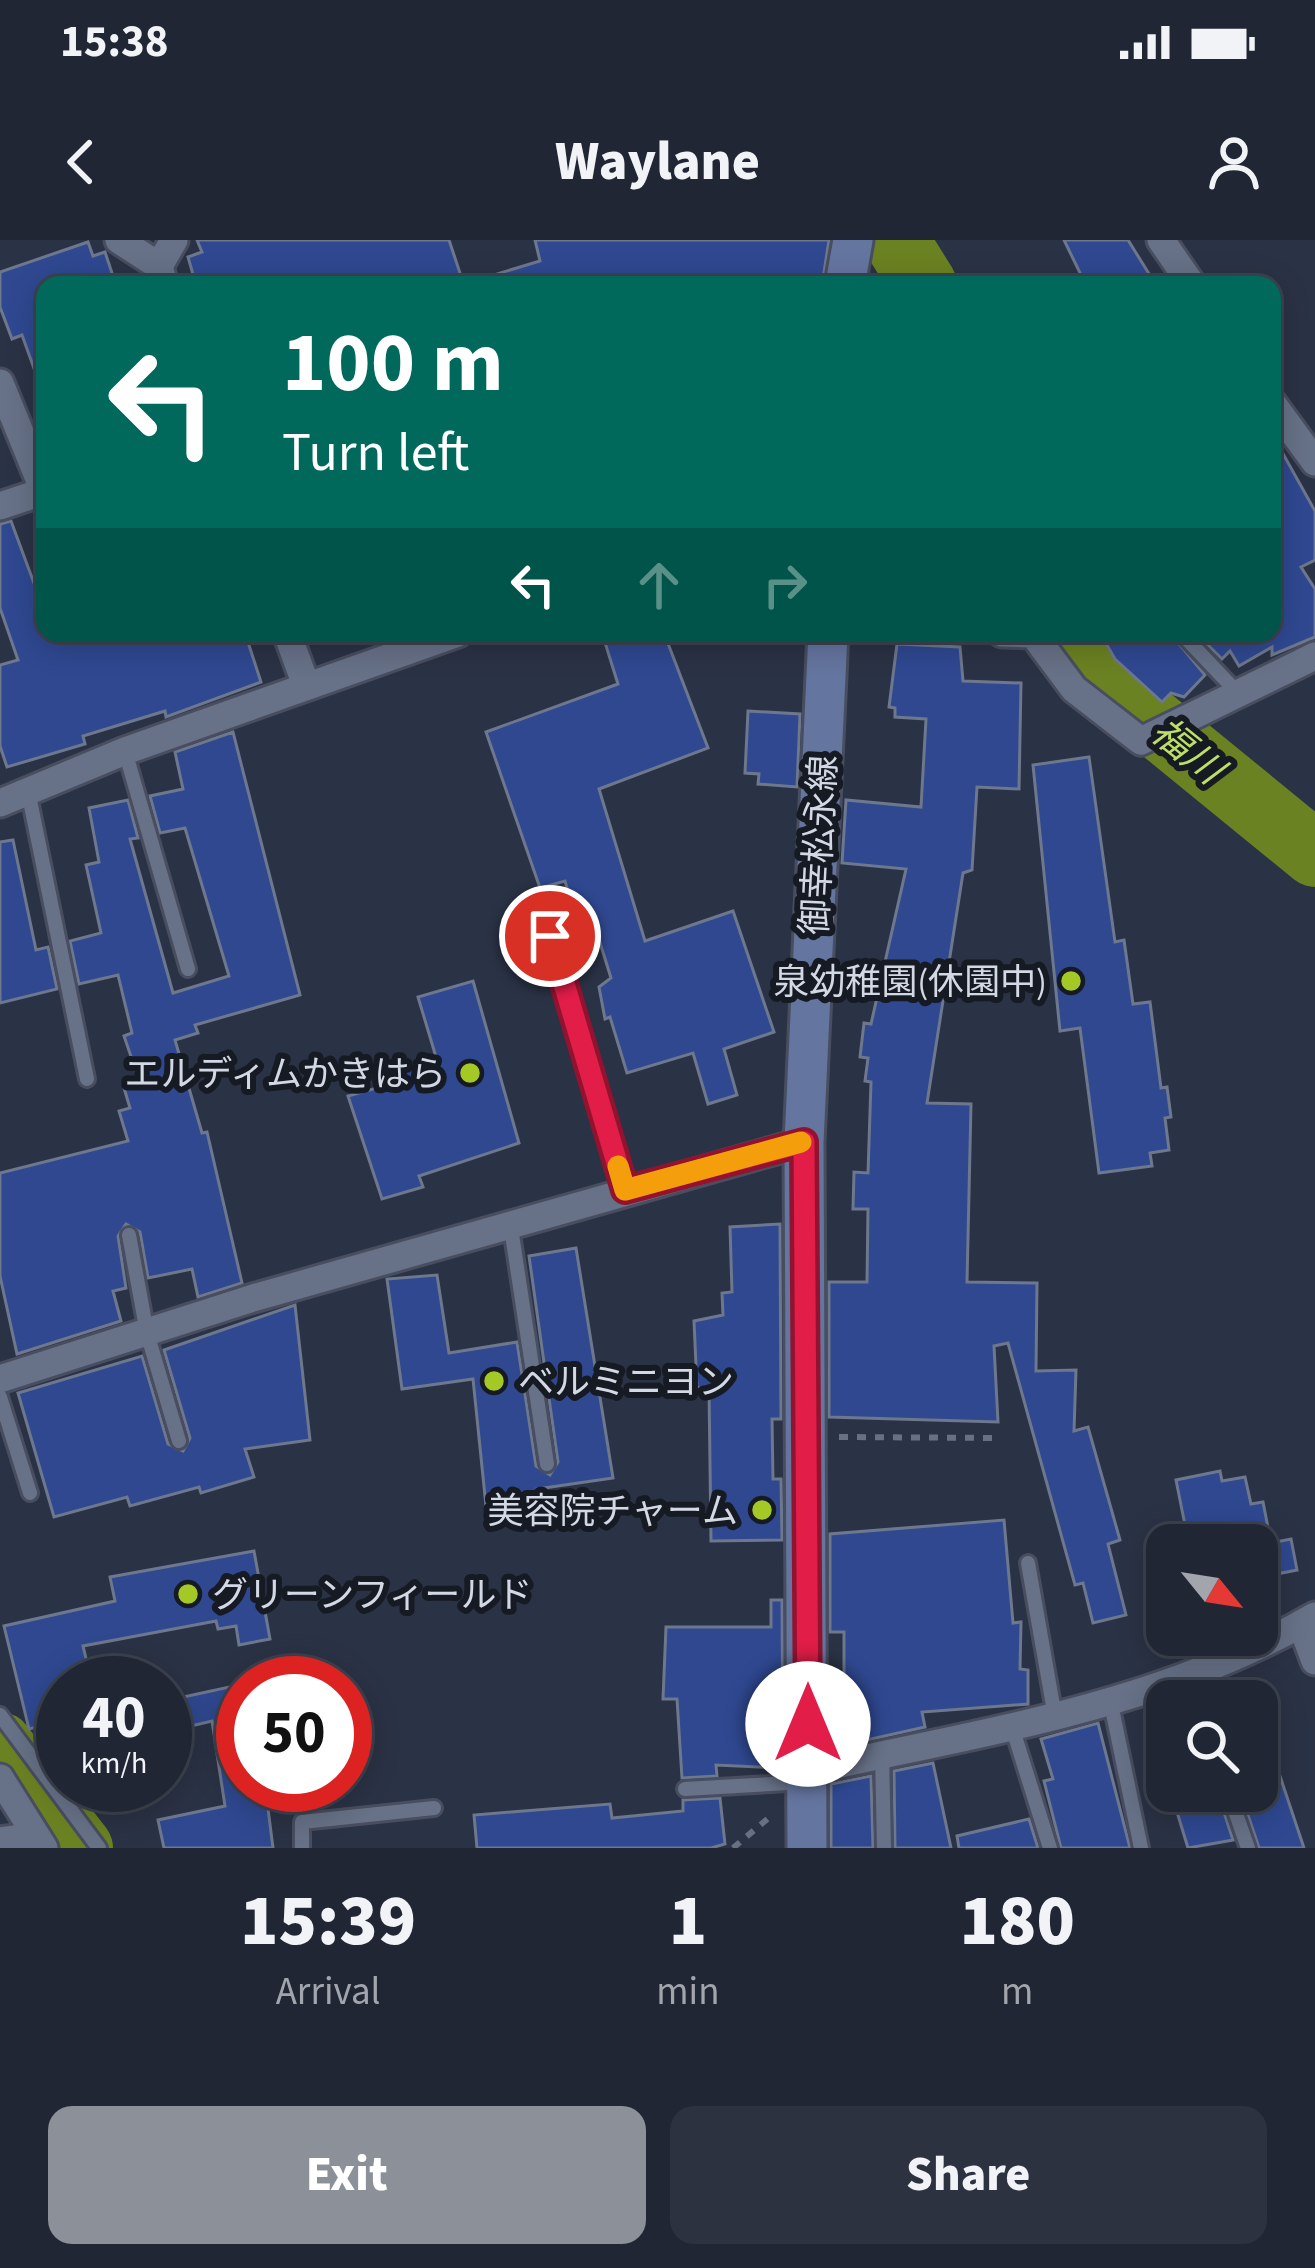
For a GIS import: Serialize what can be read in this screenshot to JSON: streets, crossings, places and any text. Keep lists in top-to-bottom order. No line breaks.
{"streets":{"main road":["御幸松永線"]},"water":["福川"],"places":["泉幼稚園(休園中)","エルディムかきはら","ベルミニヨン","美容院チャーム","グリーンフィールド"],"north":"bottom right","page":{"status":"15:38","header":"Waylane","turn":["100 m","Turn left"],"speed":"40 km/h","limit":"50","eta":["15:39","Arrival","1","min","180","m"],"buttons":["Exit","Share"]}}
